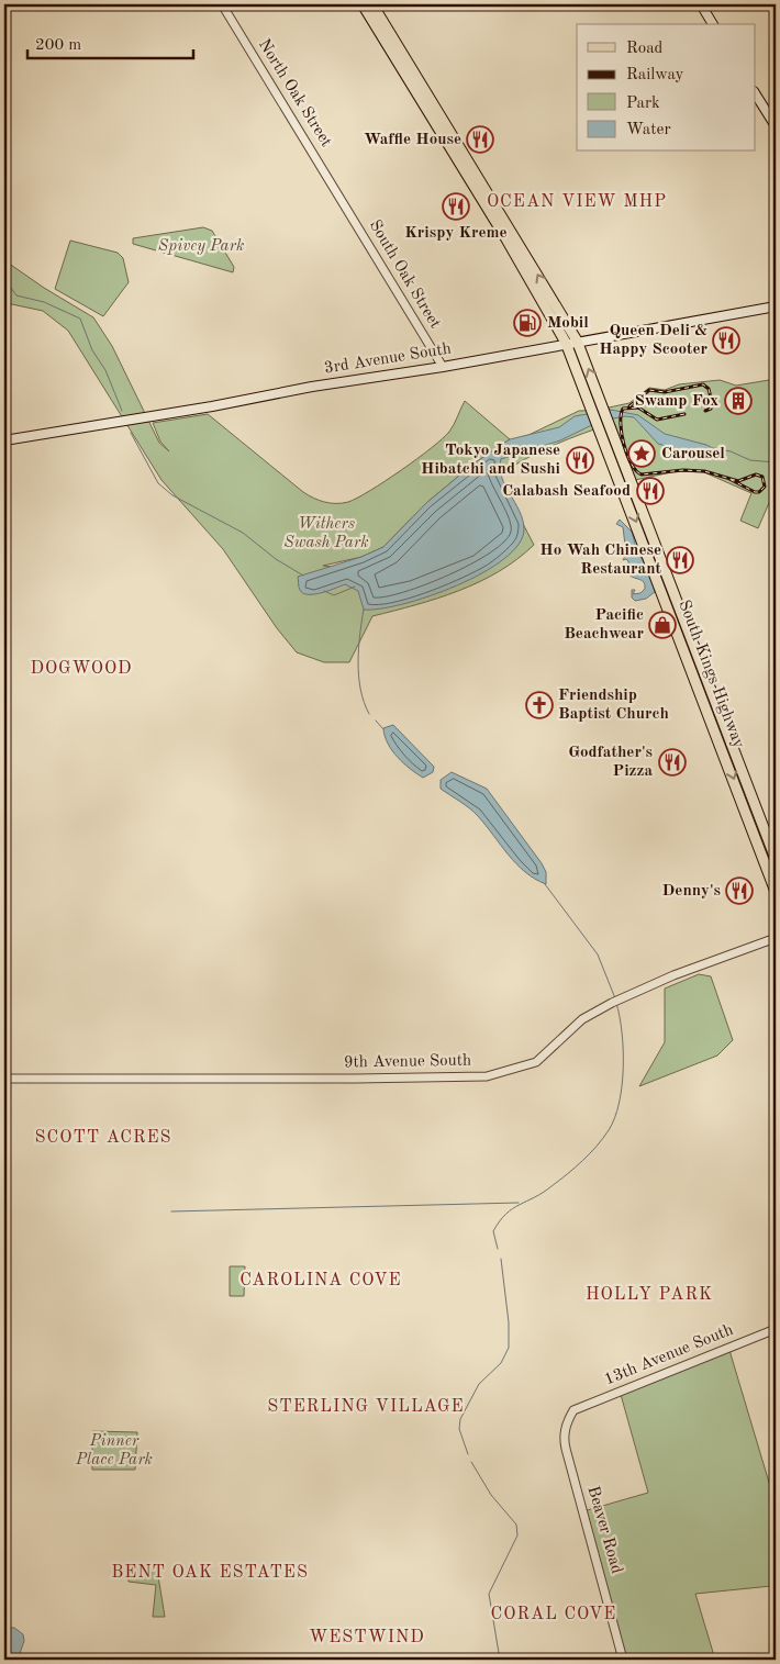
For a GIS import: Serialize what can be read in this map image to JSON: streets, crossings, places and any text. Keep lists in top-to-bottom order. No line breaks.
{"streets":{"main road":["3rd Avenue South","South Kings Highway"],"street":["North Oak Street","South Oak Street","9th Avenue South","13th Avenue South","Beaver Road"]},"crossings":[["North Oak Street","South Oak Street"],["South Oak Street","3rd Avenue South"],["3rd Avenue South","South Kings Highway"],["13th Avenue South","Beaver Road"]],"districts":["OCEAN VIEW MHP","DOGWOOD","SCOTT ACRES","CAROLINA COVE","HOLLY PARK","STERLING VILLAGE","BENT OAK ESTATES","CORAL COVE","WESTWIND"],"parks":["Spivey Park","Withers Swash Park","Pinner Place Park"],"places":{"restaurant":["Waffle House","Krispy Kreme","Queen Deli & Happy Scooter","Tokyo Japanese Hibatchi and Sushi","Calabash Seafood","Ho Wah Chinese Restaurant","Godfather's Pizza","Denny's"],"fuel station":["Mobil"],"building":["Swamp Fox"],"place":["Carousel"],"shop":["Pacific Beachwear"],"church":["Friendship Baptist Church"]},"legend":["Road","Railway","Park","Water"],"scale_bar":"200 m"}
